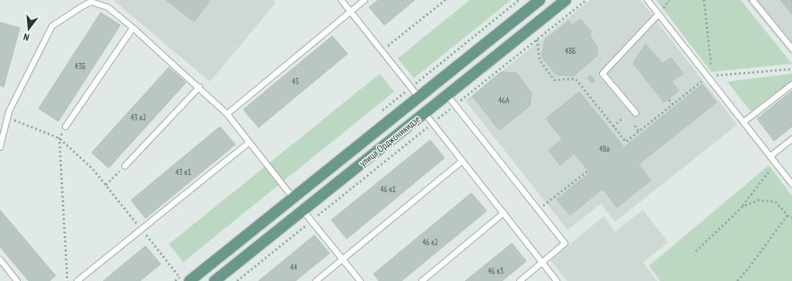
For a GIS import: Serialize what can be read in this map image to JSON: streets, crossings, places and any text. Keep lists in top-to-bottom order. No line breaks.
{"streets":{"main road":["улица Орджоникидзе"]},"house_numbers":["48Б","43Б","45","46А","43 к2","48а","43 к1","46 к1","46 к2","44","46 к3"],"north":"bottom"}
